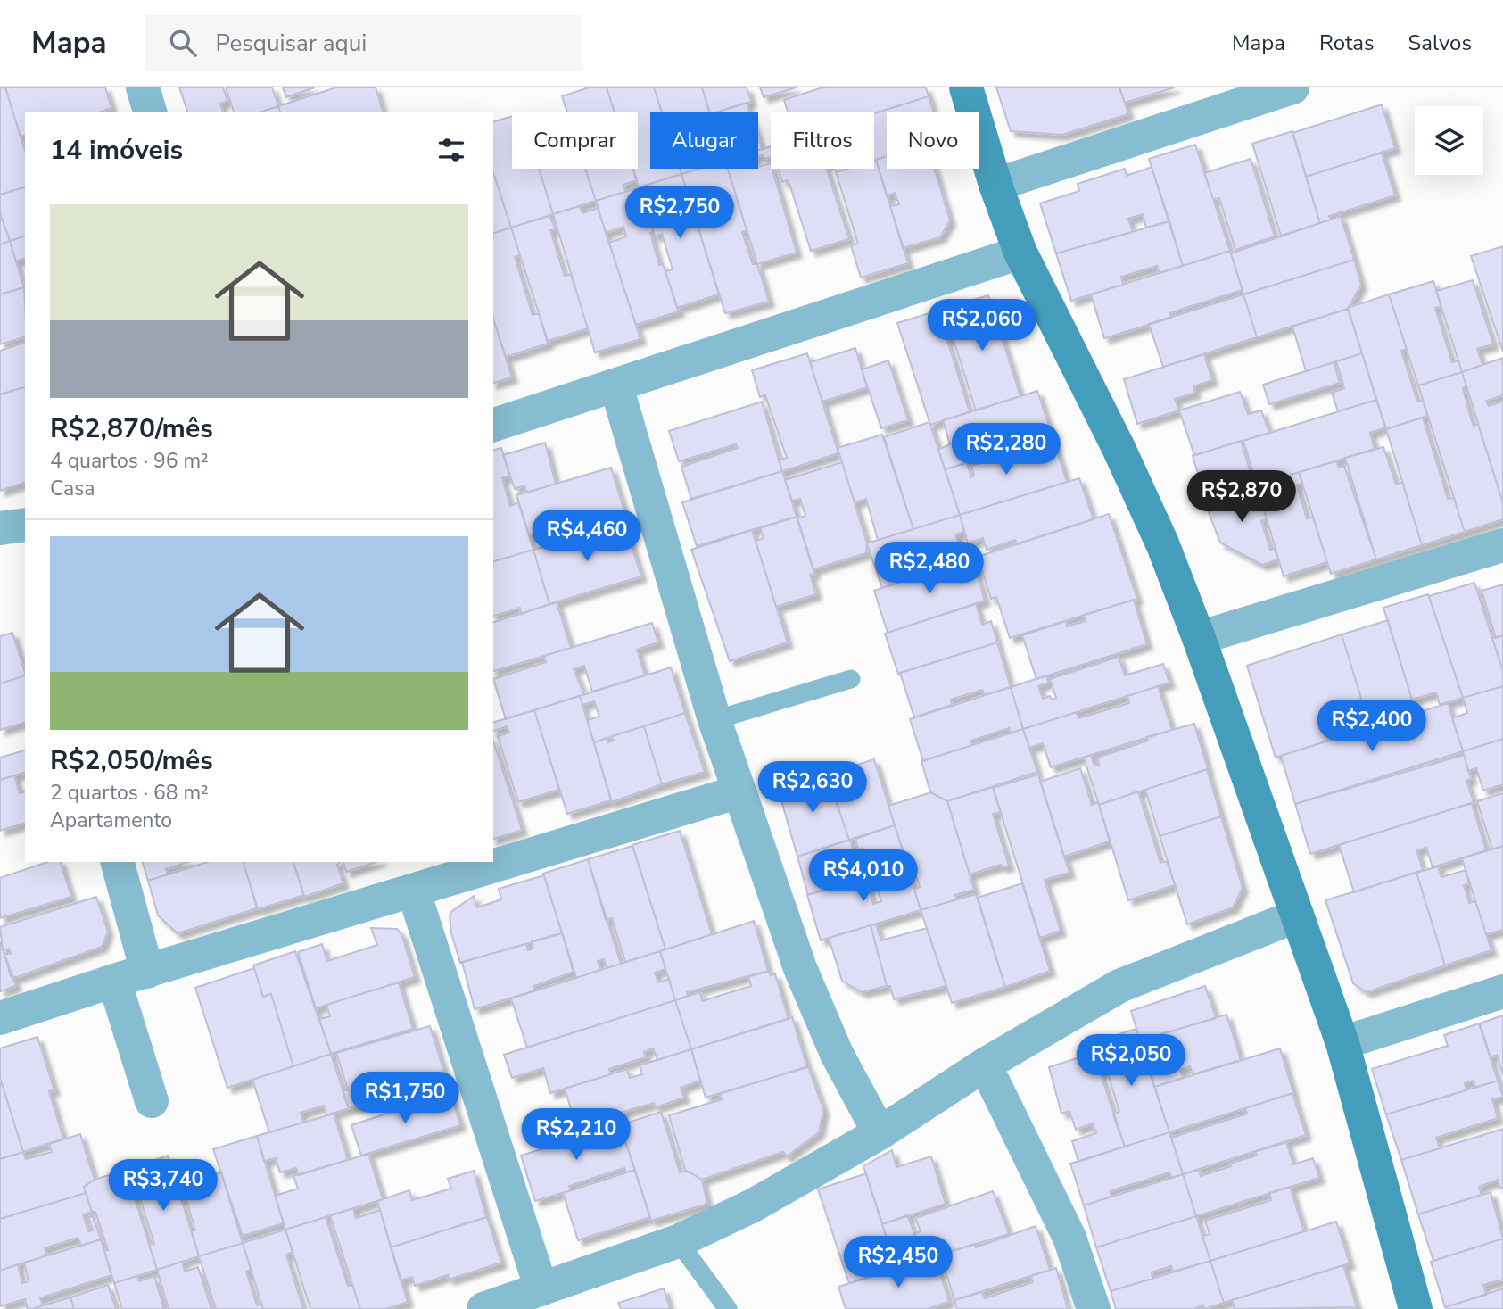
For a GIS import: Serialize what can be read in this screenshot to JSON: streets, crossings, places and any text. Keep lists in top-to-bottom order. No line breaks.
{"page":{"header":"Mapa","search":"Pesquisar aqui","nav":["Mapa","Rotas","Salvos"],"chip":["Comprar","Alugar","Filtros","Novo"],"heading":"14 imóveis","price":["R$2,750","R$2,060","R$2,280","R$2,870","R$4,460","R$2,480","R$2,400","R$2,630","R$4,010","R$2,050","R$1,750","R$2,210","R$3,740","R$2,450"],"list":[{"name":"R$2,870/mês","note":"4 quartos · 96 m² · Casa"},{"name":"R$2,050/mês","note":"2 quartos · 68 m² · Apartamento"}]}}
